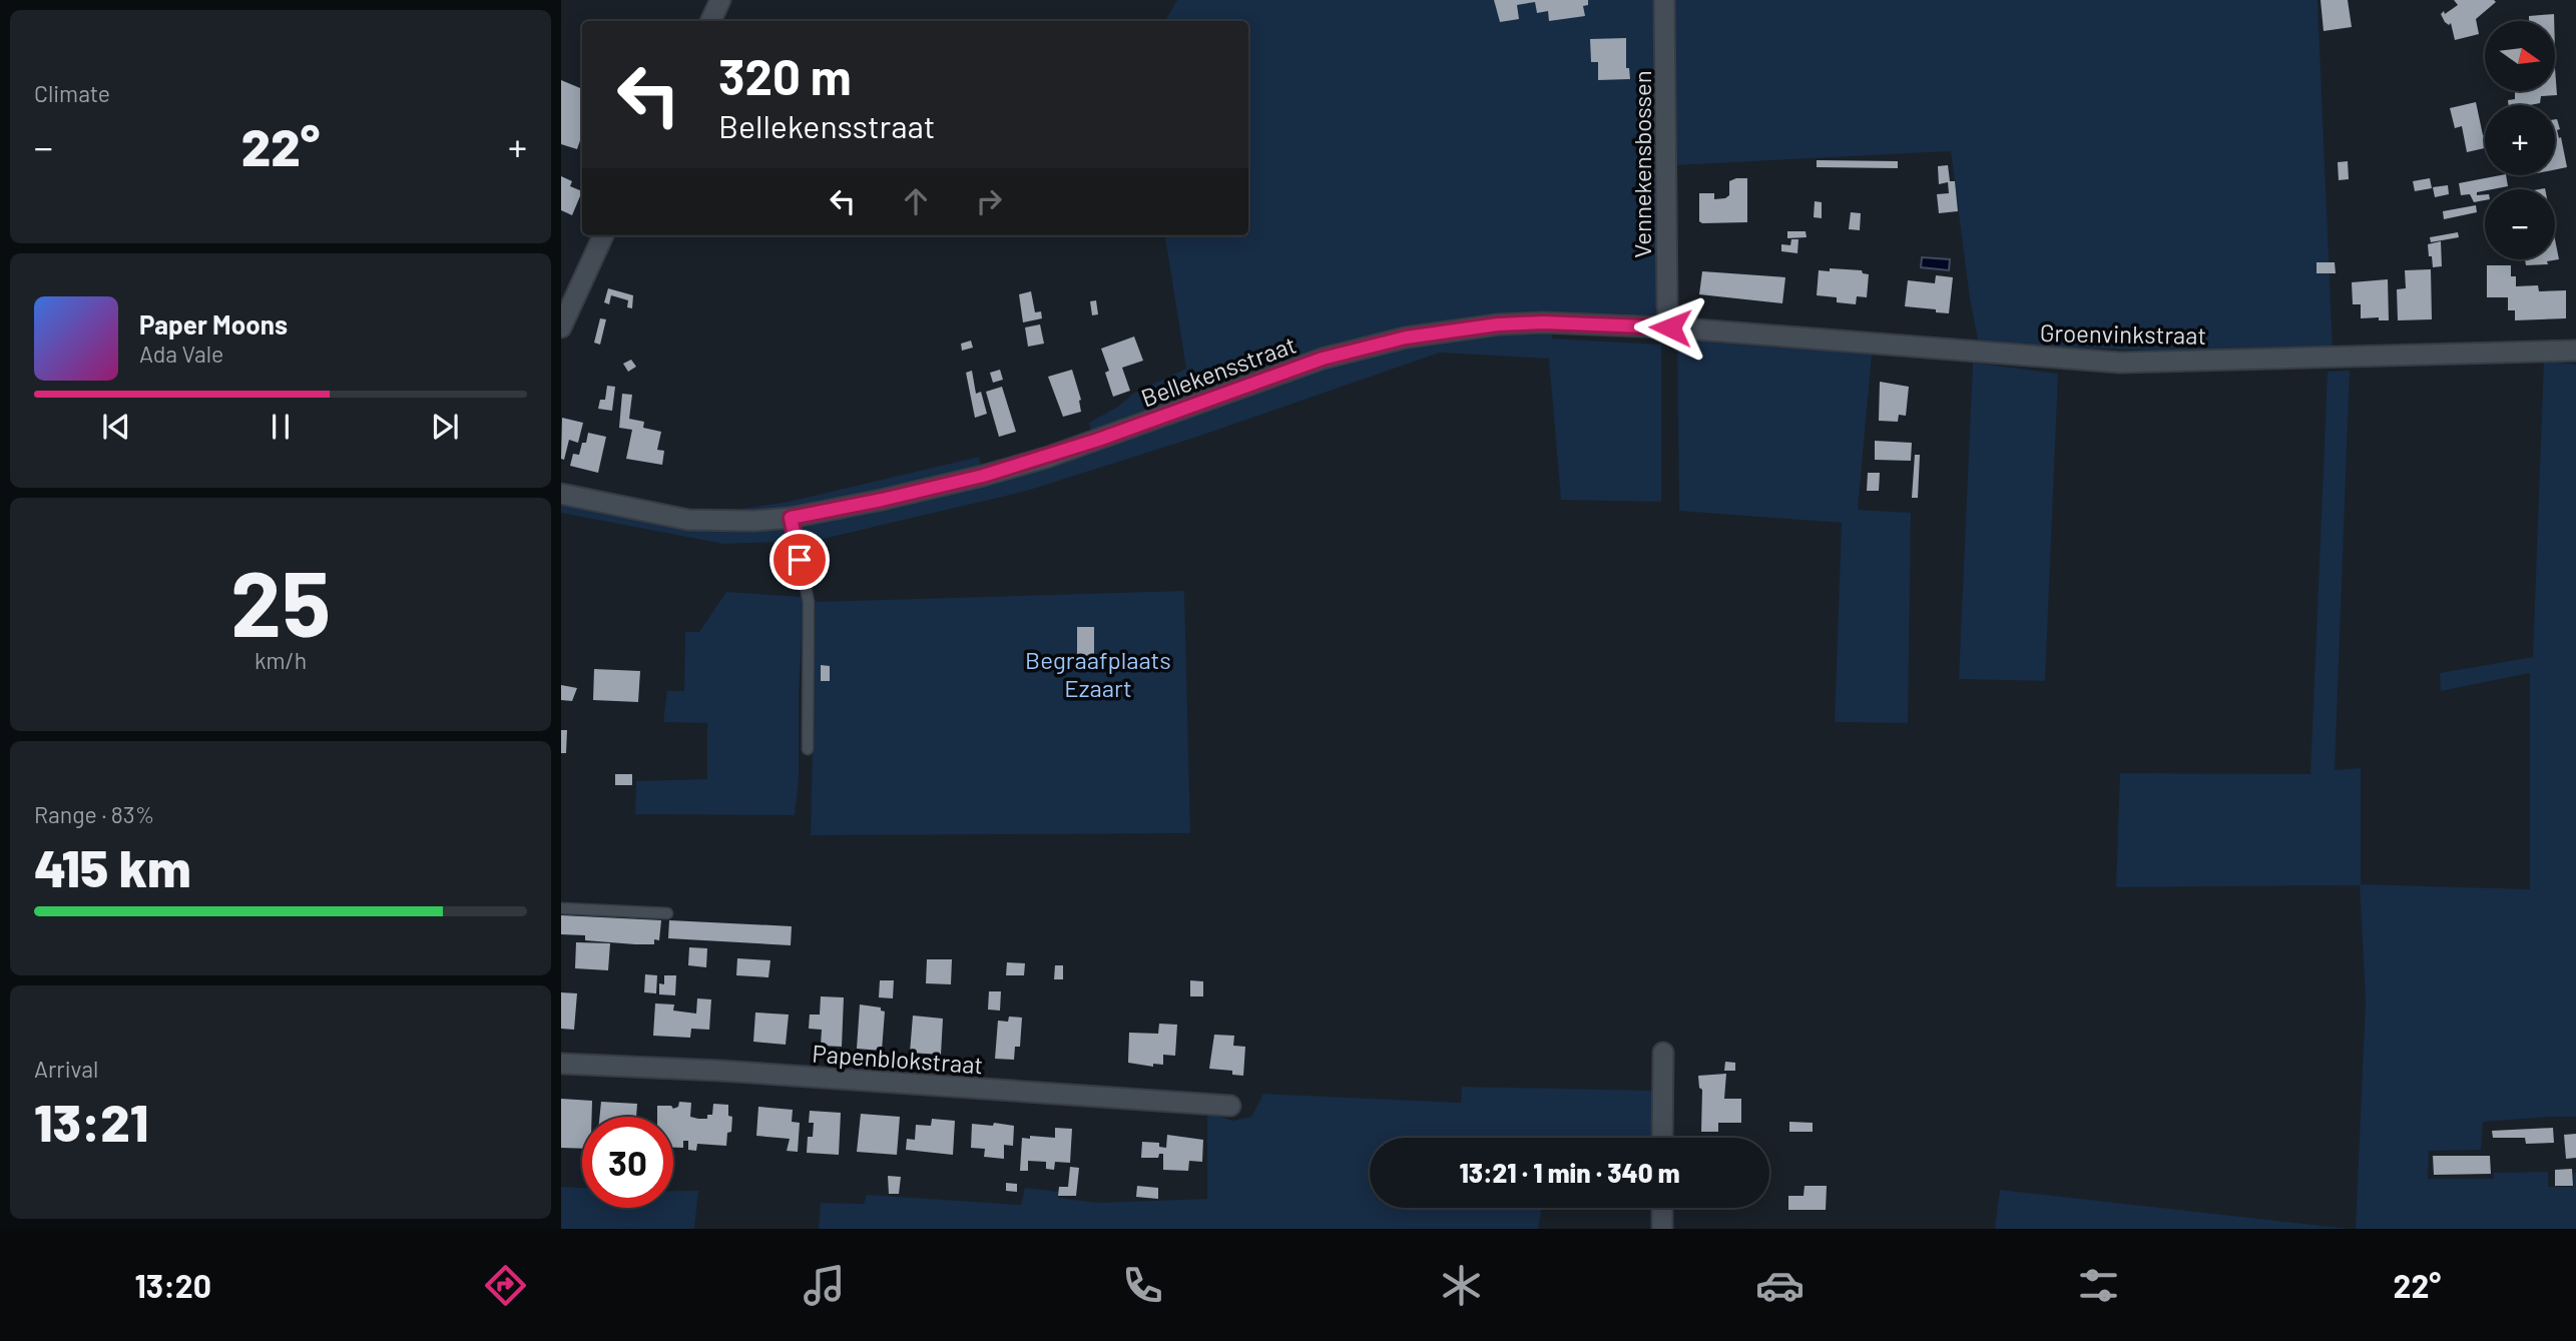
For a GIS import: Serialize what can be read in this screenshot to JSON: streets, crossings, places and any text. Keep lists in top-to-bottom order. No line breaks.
{"streets":{"street":["Vennekensbossen","Groenvinkstraat","Bellekensstraat","Papenblokstraat"]},"crossings":[["Vennekensbossen","Groenvinkstraat"],["Vennekensbossen","Bellekensstraat"],["Groenvinkstraat","Bellekensstraat"]],"parks":["Begraafplaats Ezaart"],"north":"right","page":{"tile":["Climate",["25","km/h"],["Range · 83%","415 km"],["Arrival","13:21"]],"map_buttons":["+","−"],"turn":["320 m","Bellekensstraat"],"heat":["−","22°","+"],"song":["Paper Moons","Ada Vale"],"limit":"30","trip":"13:21 · 1 min · 340 m","tabs":["13:20","22°"]}}
